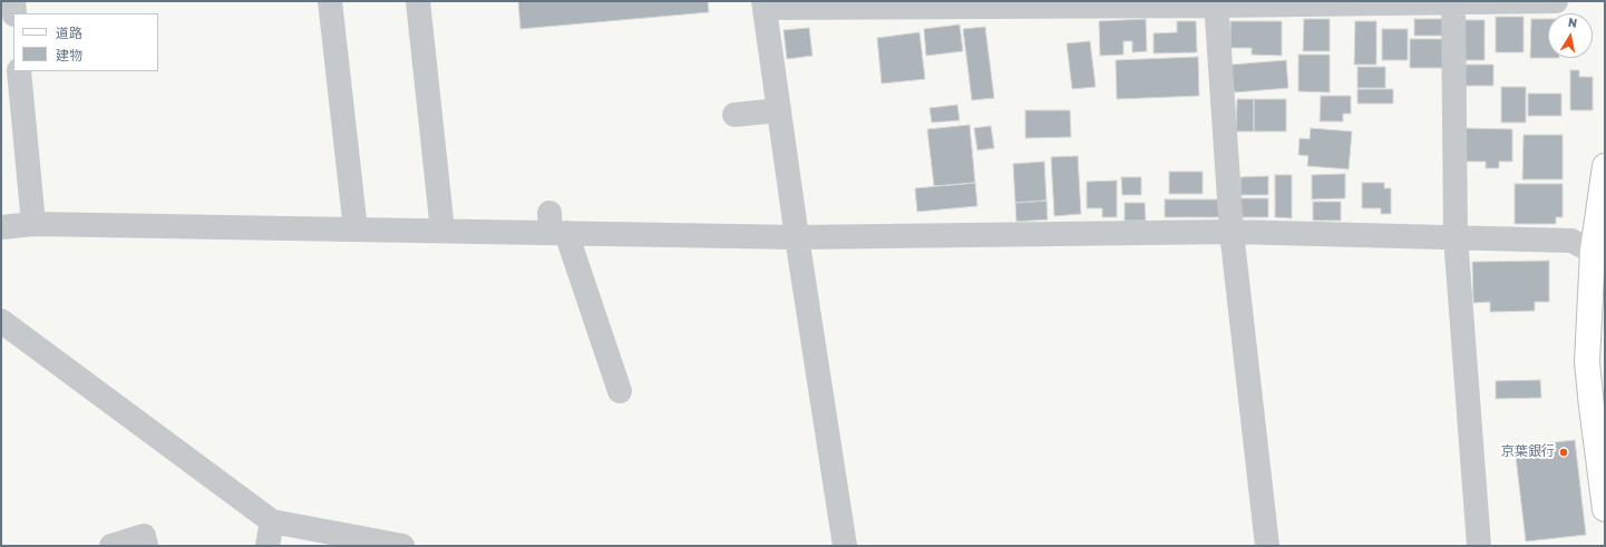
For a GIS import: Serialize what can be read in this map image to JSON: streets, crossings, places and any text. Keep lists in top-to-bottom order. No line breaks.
{"places":["京葉銀行"],"legend":["道路","建物"],"north":"top"}
